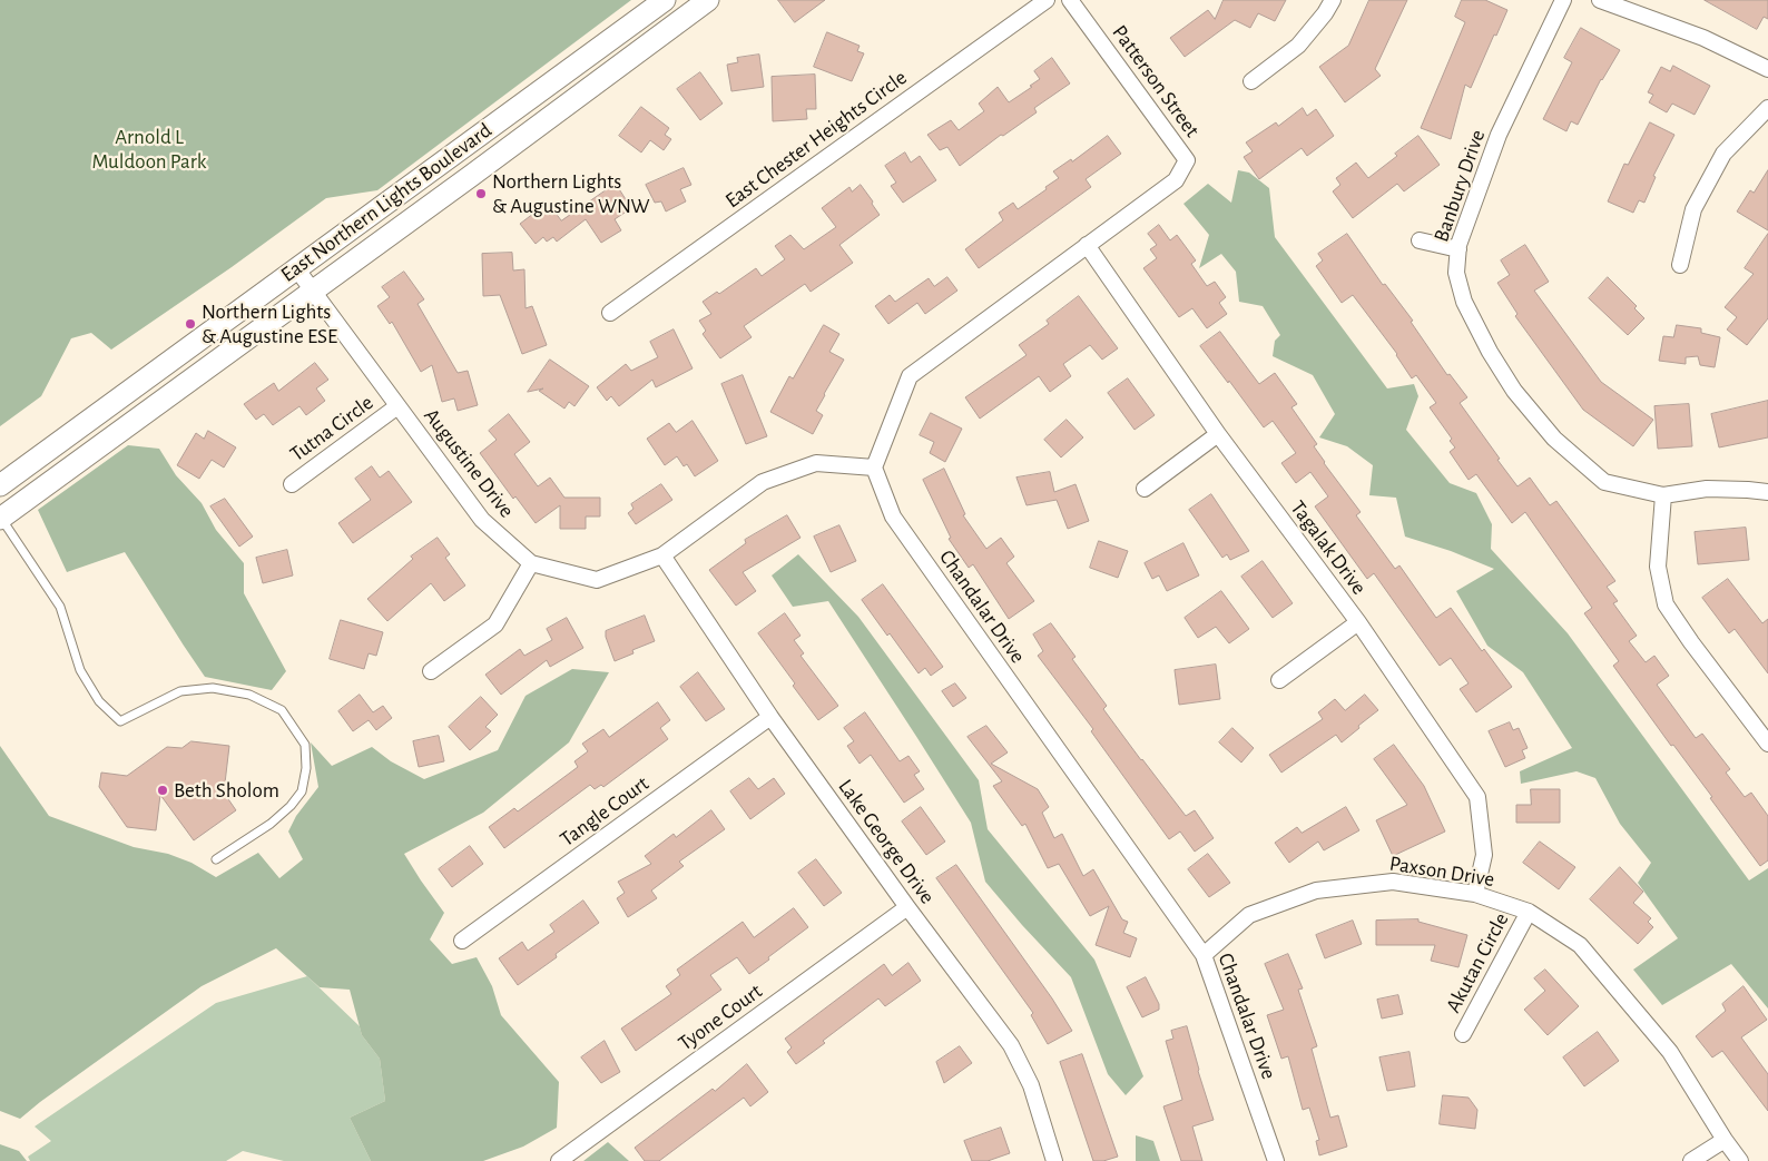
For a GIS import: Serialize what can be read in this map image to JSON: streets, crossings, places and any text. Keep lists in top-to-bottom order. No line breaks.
{"streets":{"main road":["East Northern Lights Boulevard"],"street":["Patterson Street","East Chester Heights Circle","Banbury Drive","Tutna Circle","Augustine Drive","Tagalak Drive","Chandalar Drive","Tangle Court","Lake George Drive","Paxson Drive","Akutan Circle","Tyone Court"]},"crossings":[["Patterson Street","Tagalak Drive"],["East Northern Lights Boulevard","Augustine Drive"],["Tutna Circle","Augustine Drive"],["Augustine Drive","Chandalar Drive"],["Augustine Drive","Lake George Drive"],["Tagalak Drive","Paxson Drive"],["Chandalar Drive","Paxson Drive"],["Tangle Court","Lake George Drive"],["Lake George Drive","Tyone Court"],["Paxson Drive","Akutan Circle"]],"parks":["Arnold L Muldoon Park"],"places":["Northern Lights & Augustine WNW","Northern Lights & Augustine ESE","Beth Sholom"]}
